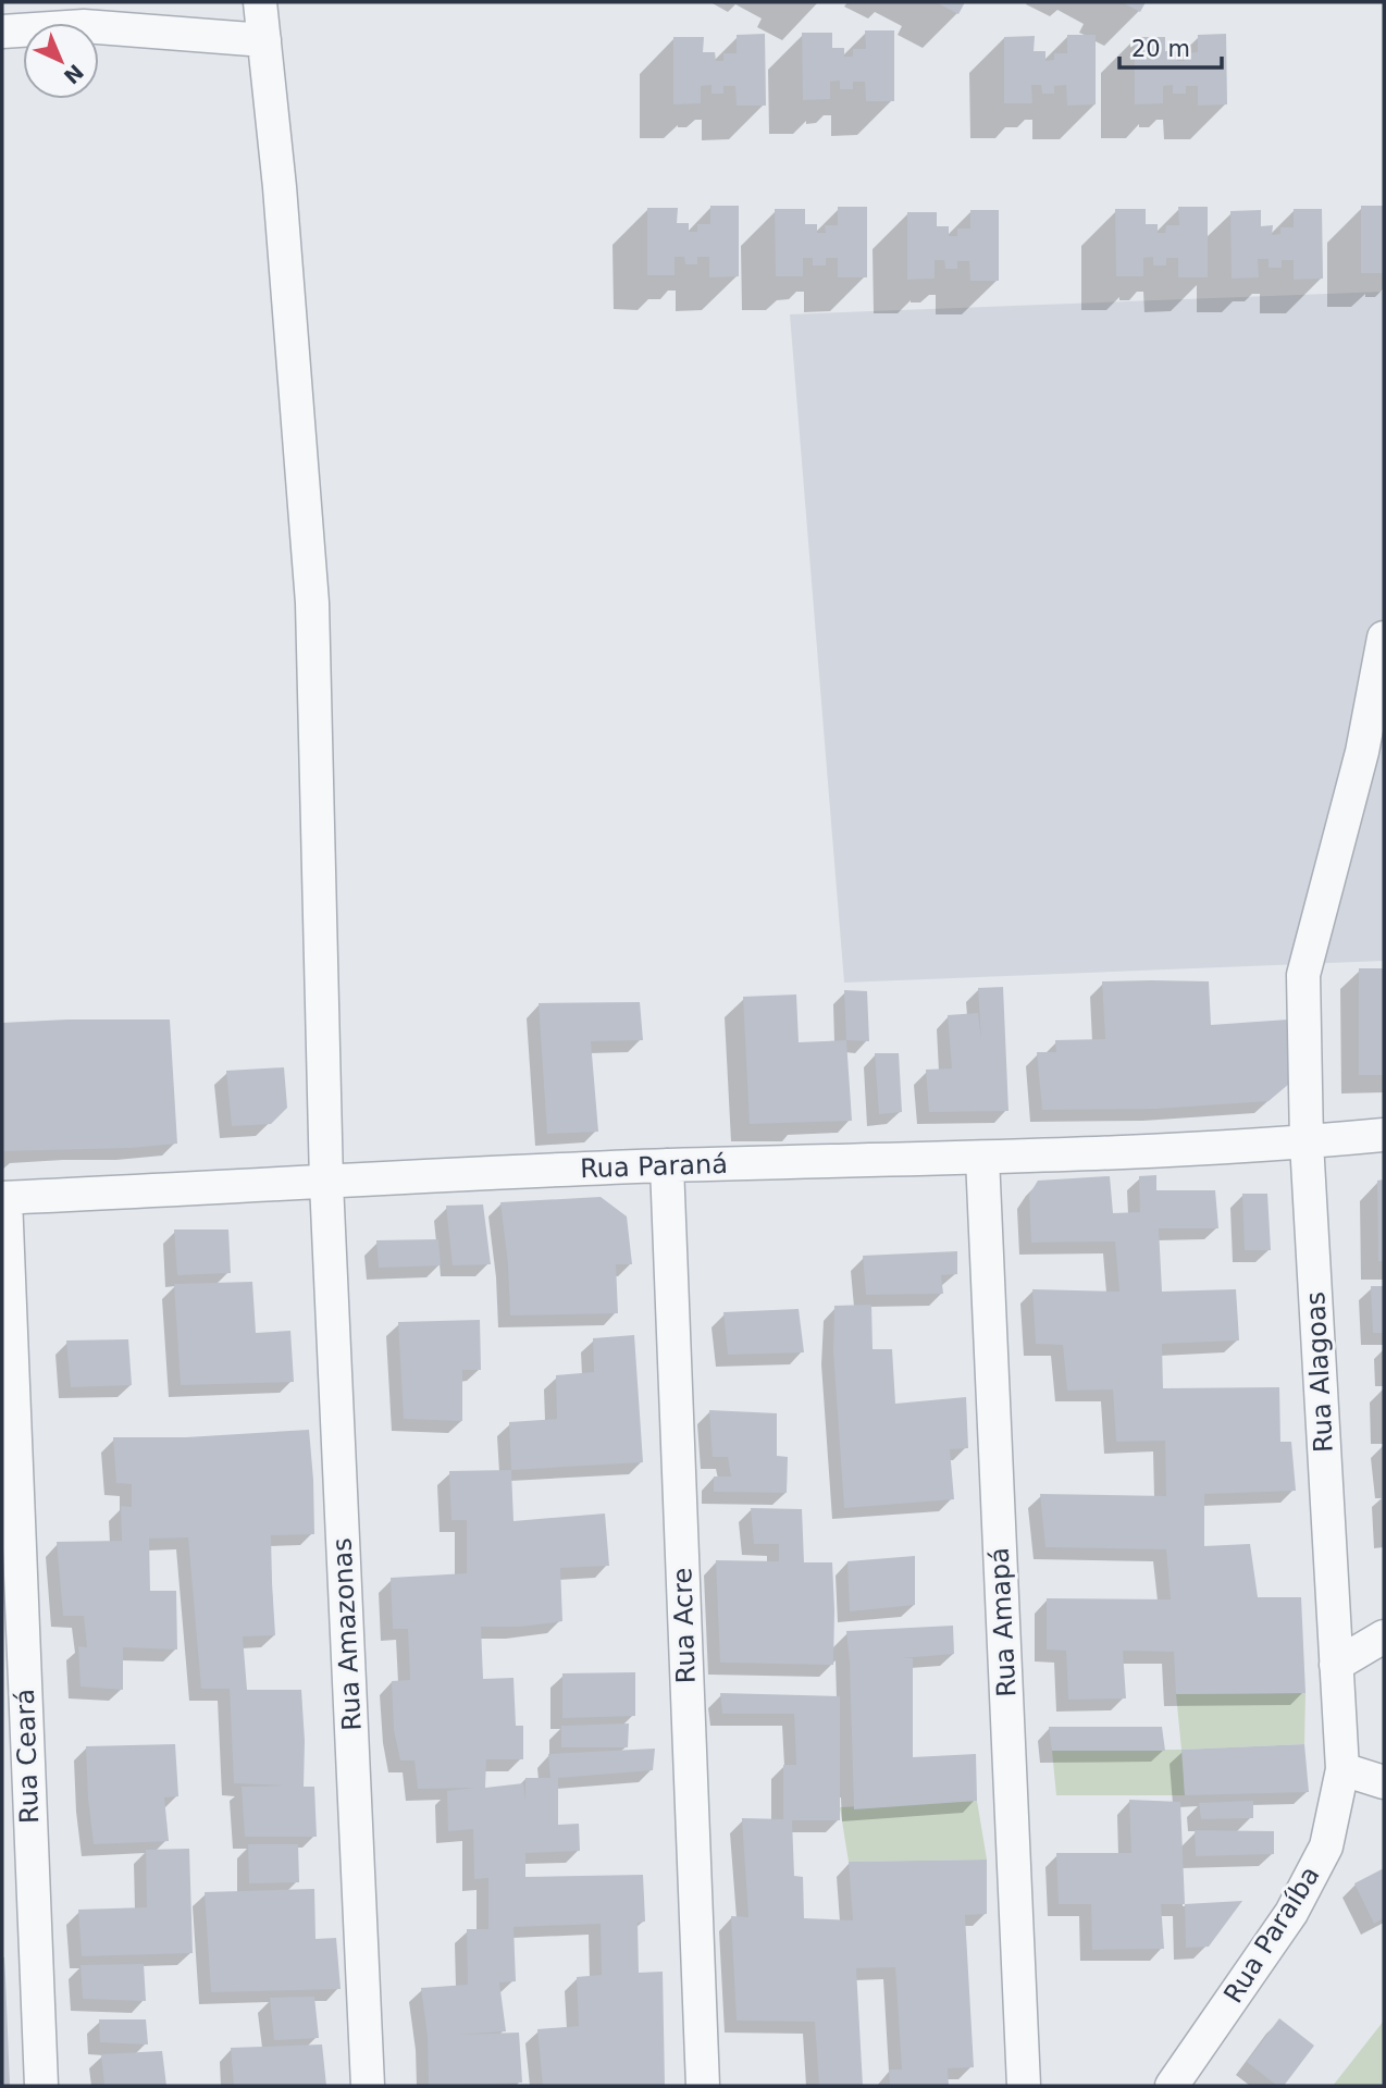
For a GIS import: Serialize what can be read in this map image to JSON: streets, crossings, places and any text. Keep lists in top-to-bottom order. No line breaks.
{"streets":{"street":["Rua Paraná","Rua Alagoas","Rua Amapá","Rua Acre","Rua Amazonas","Rua Ceará","Rua Paraíba"]},"crossings":[["Rua Paraná","Rua Alagoas"],["Rua Paraná","Rua Amapá"],["Rua Paraná","Rua Acre"],["Rua Paraná","Rua Amazonas"],["Rua Paraná","Rua Ceará"],["Rua Alagoas","Rua Paraíba"]],"scale_bar":"20 m","north":"bottom right"}
